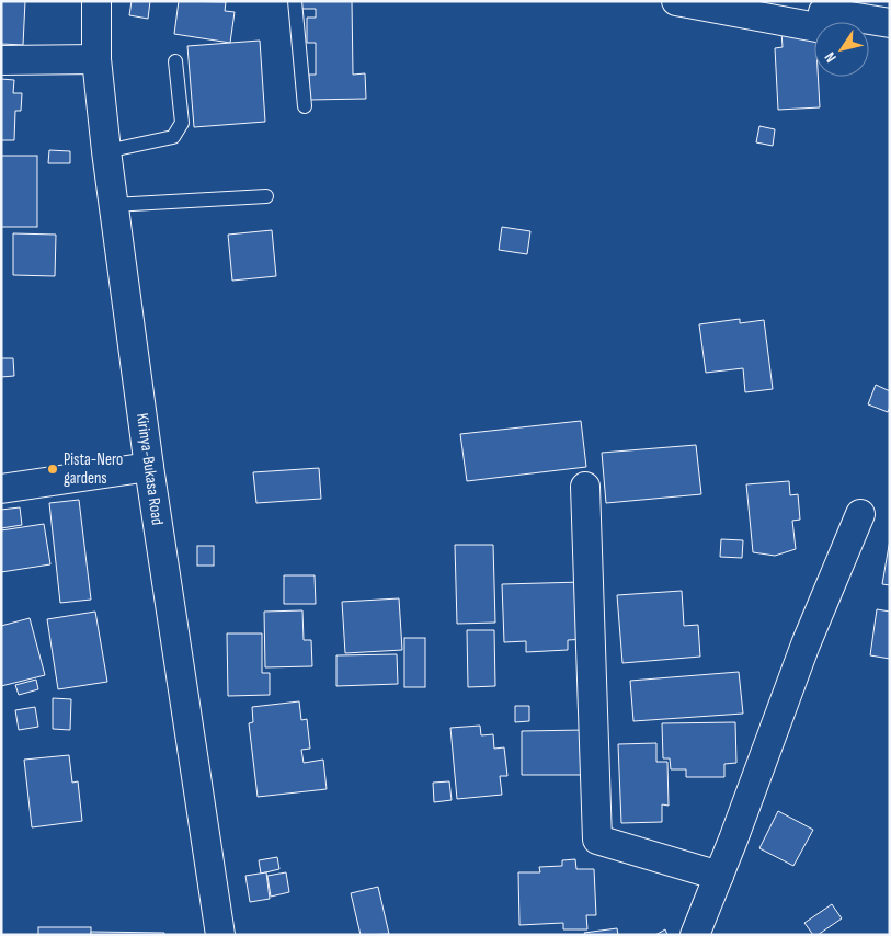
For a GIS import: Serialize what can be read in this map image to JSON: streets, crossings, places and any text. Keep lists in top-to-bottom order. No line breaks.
{"streets":{"street":["Kirinya-Bukasa Road"]},"places":["Pista-Nero gardens"],"north":"bottom left"}
